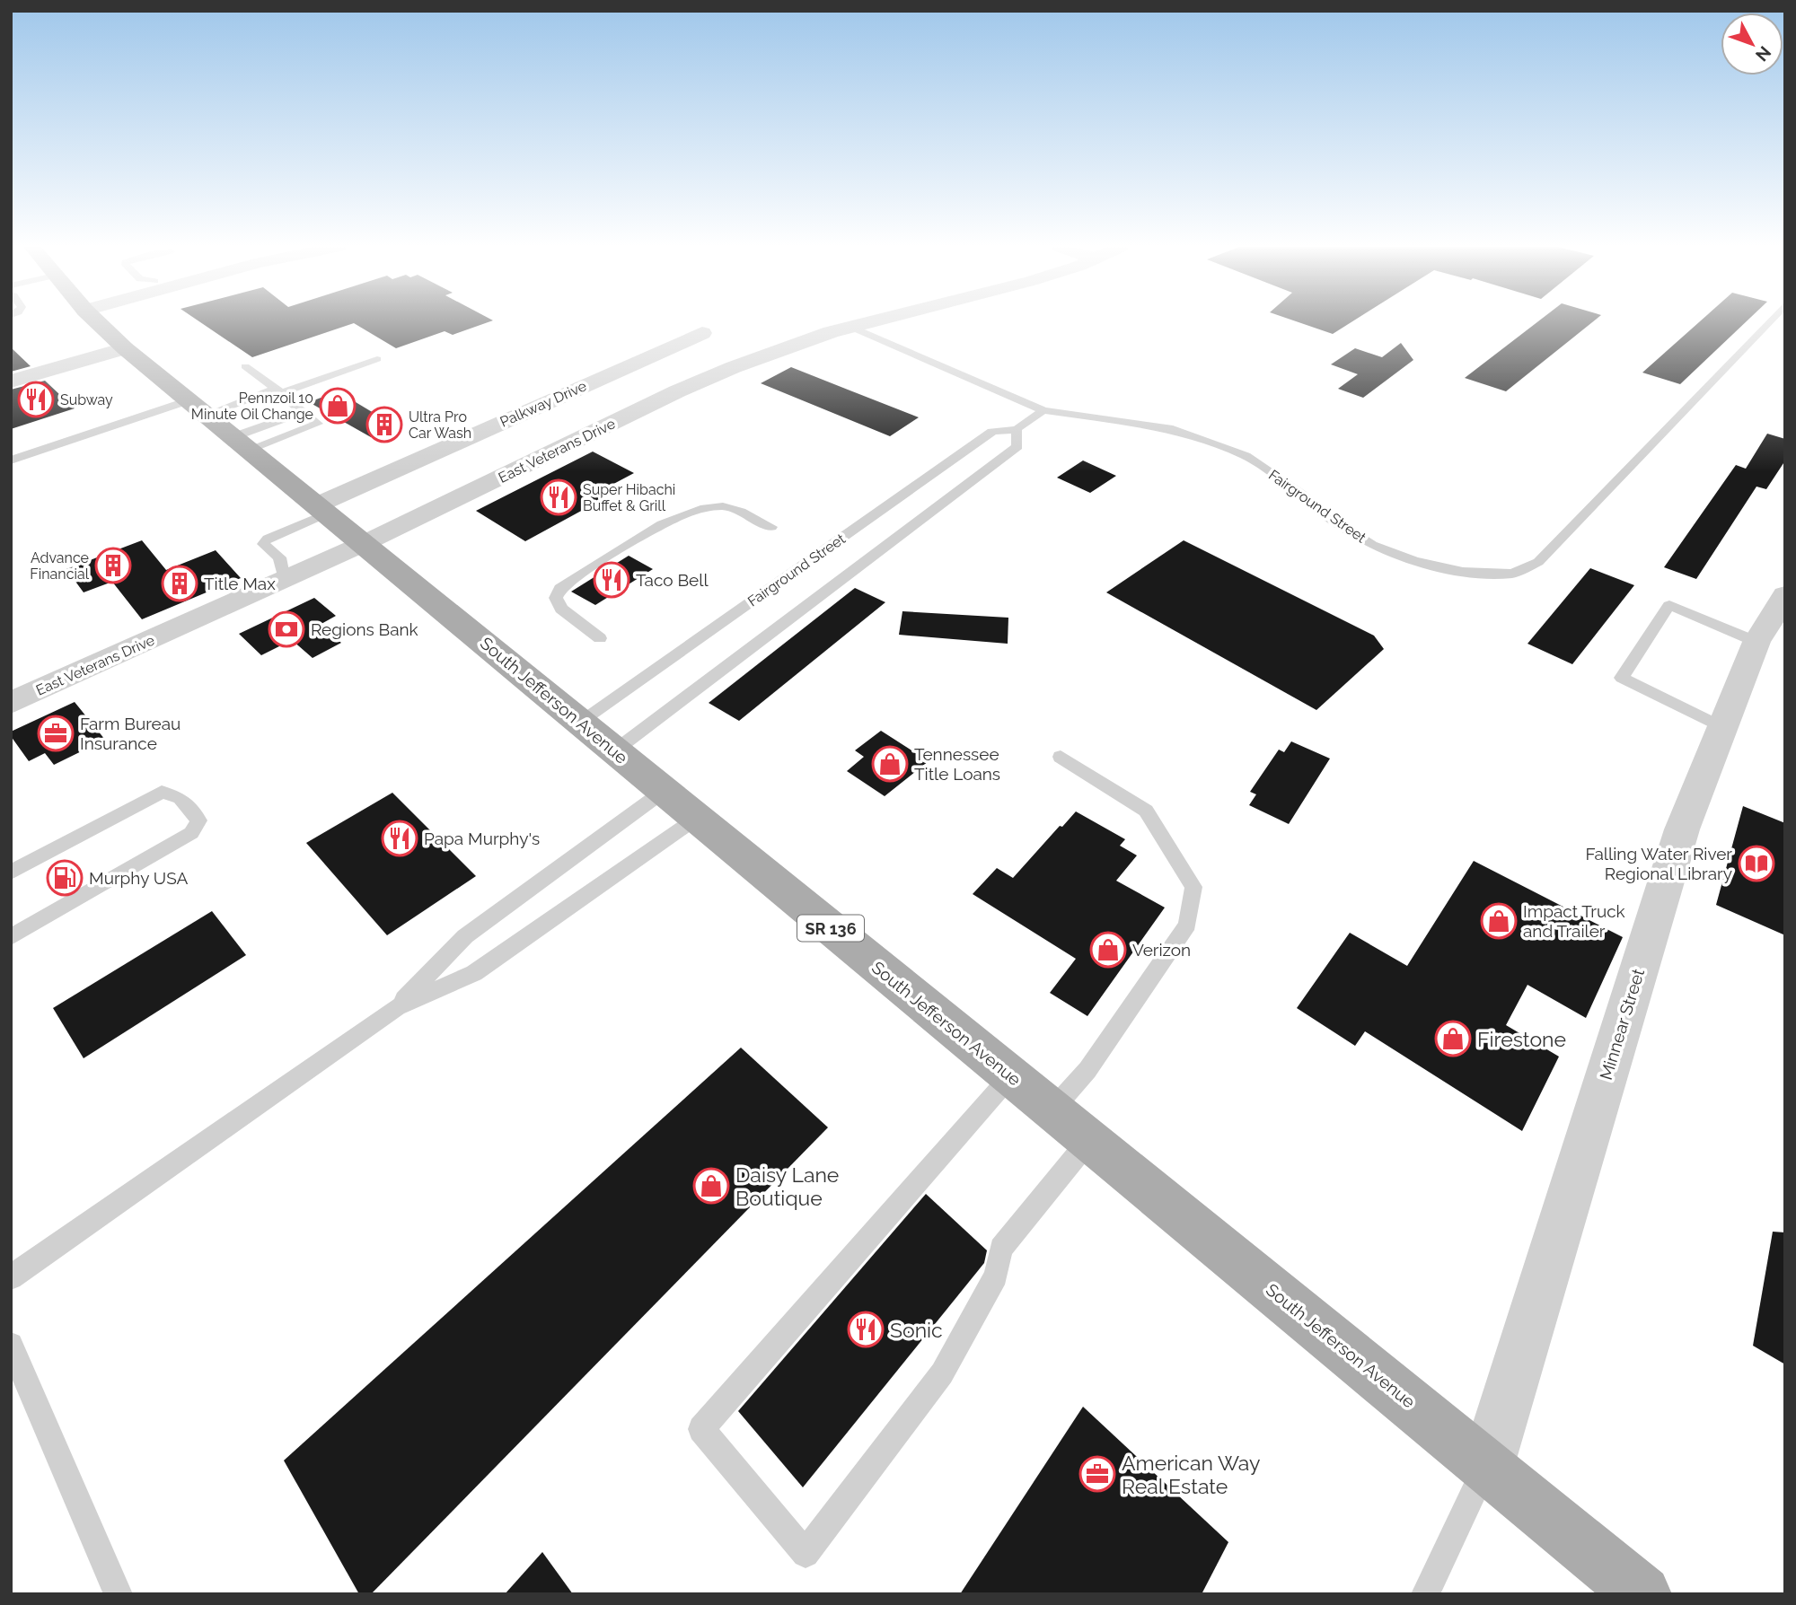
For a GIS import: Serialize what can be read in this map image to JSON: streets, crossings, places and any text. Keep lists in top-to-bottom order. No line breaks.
{"streets":{"main road":["South Jefferson Avenue","SR 136"],"street":["Palkway Drive","East Veterans Drive","Minnear Street"],"lane":["Fairground Street"]},"crossings":[["Palkway Drive","South Jefferson Avenue"],["East Veterans Drive","Fairground Street"],["East Veterans Drive","South Jefferson Avenue"],["Fairground Street","South Jefferson Avenue"],["South Jefferson Avenue","Minnear Street"]],"places":{"restaurant":["Subway","Super Hibachi Buffet & Grill","Taco Bell","Papa Murphy's","Sonic"],"shop":["Pennzoil 10 Minute Oil Change","Tennessee Title Loans","Impact Truck and Trailer","Verizon","Firestone","Daisy Lane Boutique"],"building":["Ultra Pro Car Wash","Advance Financial","Title Max"],"bank":["Regions Bank"],"office":["Farm Bureau Insurance","American Way Real Estate"],"library":["Falling Water River Regional Library"],"fuel station":["Murphy USA"]},"north":"bottom right"}
